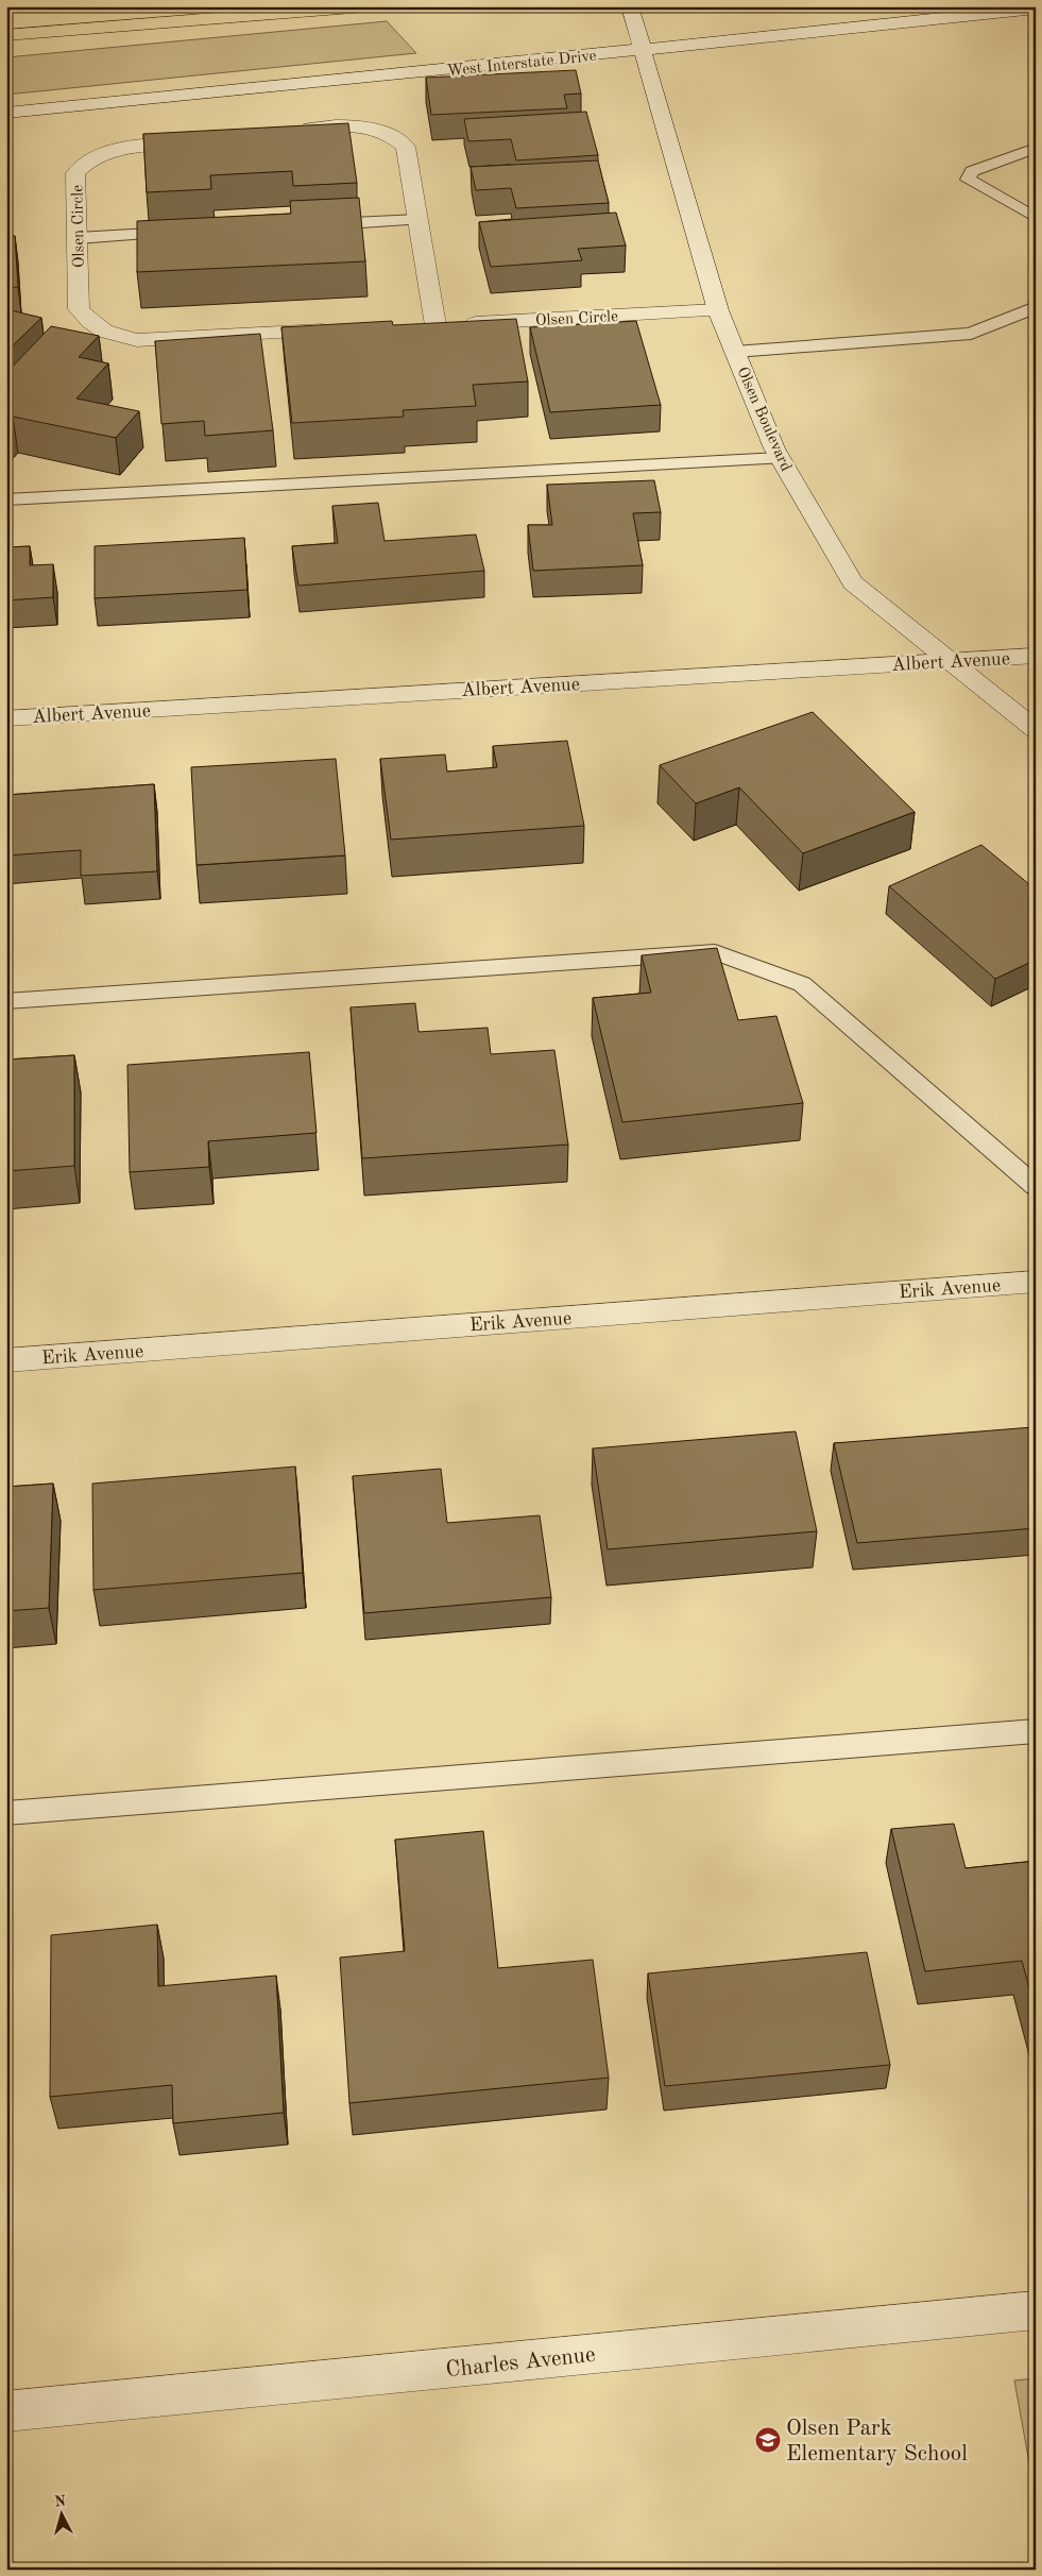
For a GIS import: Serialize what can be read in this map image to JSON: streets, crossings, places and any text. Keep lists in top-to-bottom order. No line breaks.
{"streets":{"street":["West Interstate Drive","Olsen Circle","Olsen Boulevard","Albert Avenue","Erik Avenue","Charles Avenue"]},"crossings":[["West Interstate Drive","Olsen Boulevard"],["Olsen Circle","Olsen Boulevard"],["Olsen Boulevard","Albert Avenue"]],"places":{"school or university":["Olsen Park Elementary School"]},"north":"top"}
